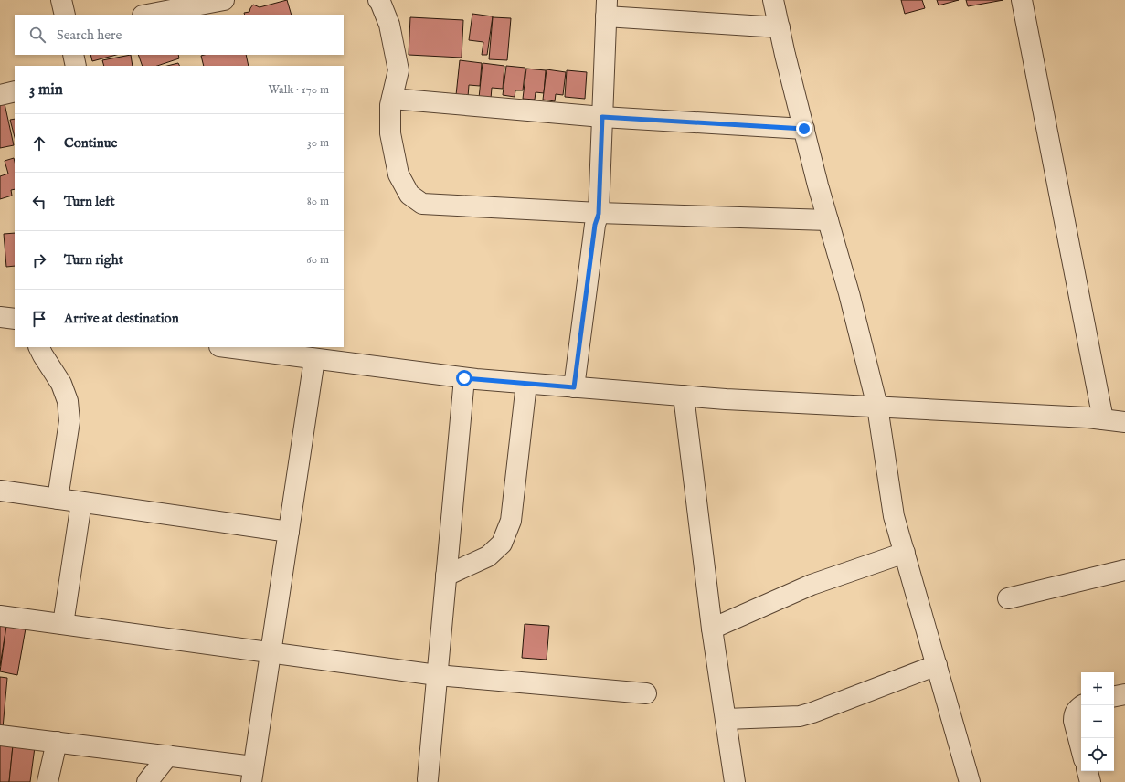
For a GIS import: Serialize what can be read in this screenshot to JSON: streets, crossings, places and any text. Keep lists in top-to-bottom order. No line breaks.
{"page":{"search":"Search here","heading":["3 min","Walk · 170 m"],"list":[["Continue","30 m"],["Turn left","80 m"],["Turn right","60 m"],"Arrive at destination"],"map_buttons":["+","−"]}}
